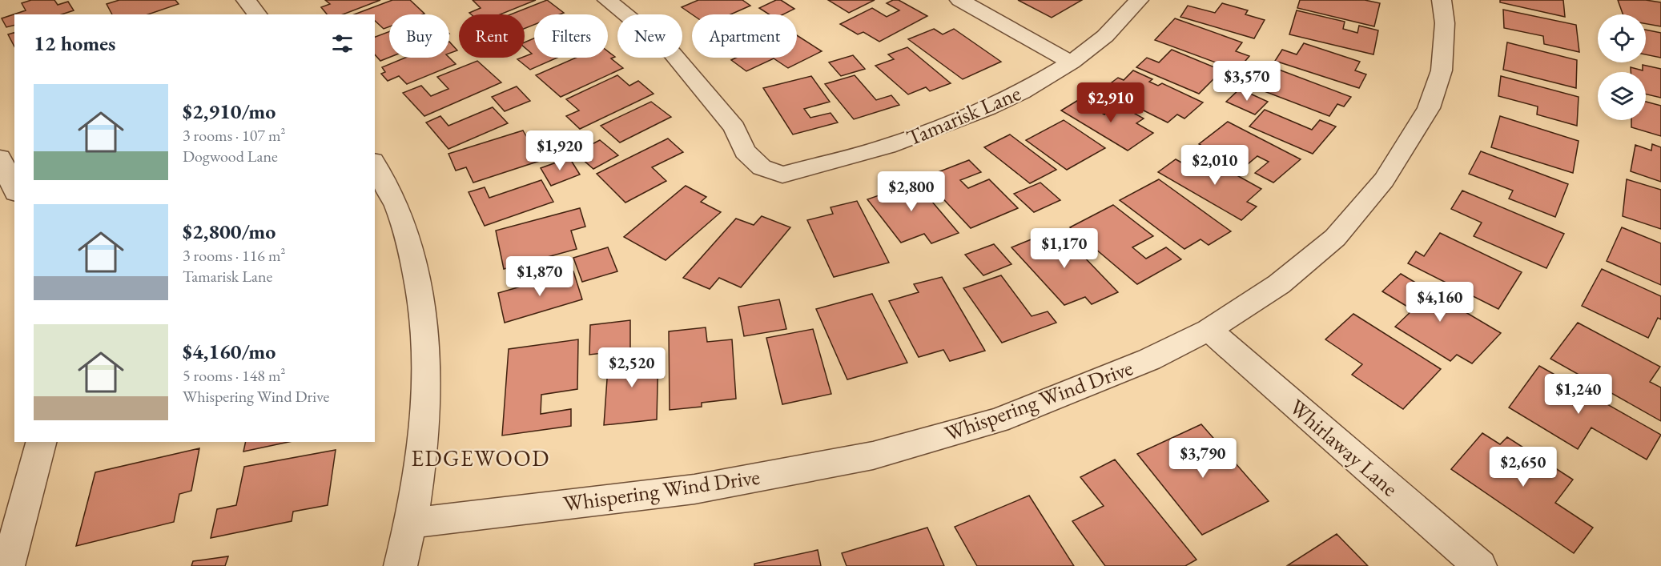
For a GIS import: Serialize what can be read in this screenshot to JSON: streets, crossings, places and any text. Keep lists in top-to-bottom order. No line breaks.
{"streets":{"street":["Tamarisk Lane","Whispering Wind Drive","Whirlaway Lane"]},"crossings":[["Whispering Wind Drive","Whirlaway Lane"]],"districts":["EDGEWOOD"],"page":{"chip":["Buy","Rent","Filters","New","Apartment"],"heading":"12 homes","price":["$3,570","$2,910","$1,920","$2,010","$2,800","$1,170","$1,870","$4,160","$2,520","$1,240","$3,790","$2,650"],"list":[{"name":"$2,910/mo","note":"3 rooms · 107 m² · Dogwood Lane"},{"name":"$2,800/mo","note":"3 rooms · 116 m² · Tamarisk Lane"},{"name":"$4,160/mo","note":"5 rooms · 148 m² · Whispering Wind Drive"}]}}
